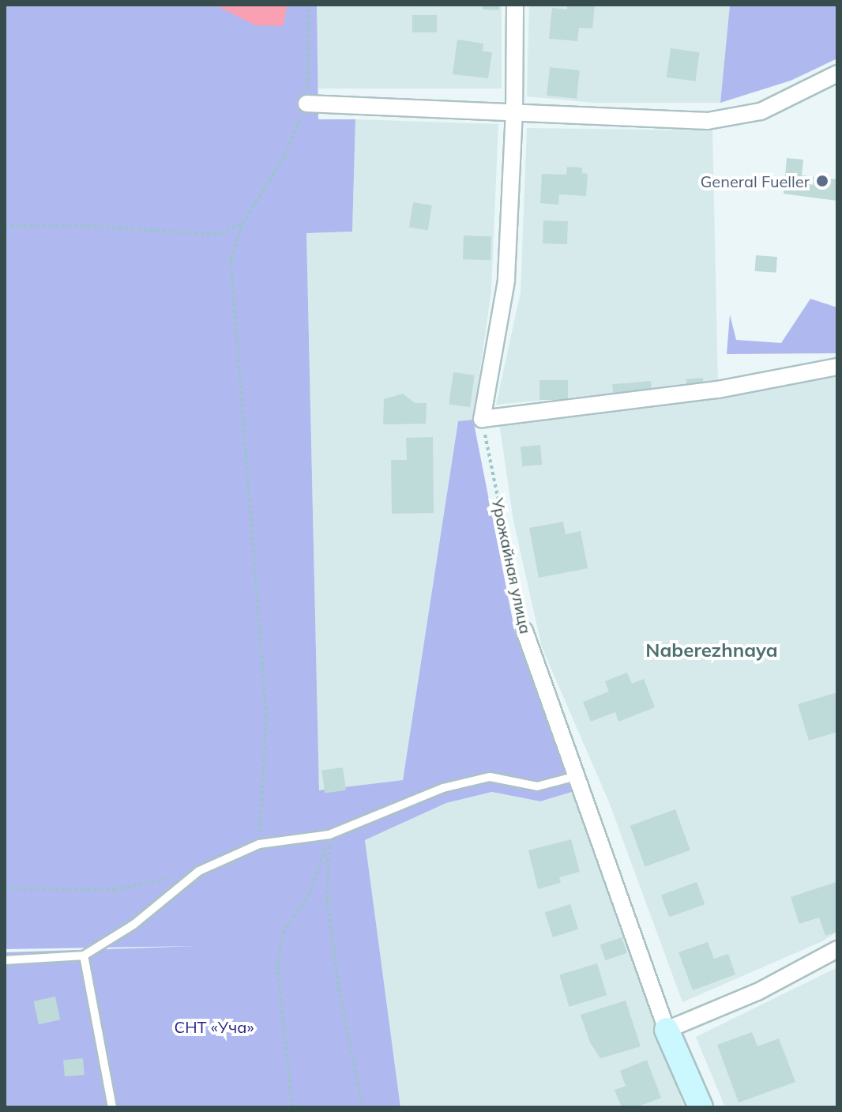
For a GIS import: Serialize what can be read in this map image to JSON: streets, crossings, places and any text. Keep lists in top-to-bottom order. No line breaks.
{"streets":{"street":["Урожайная улица"]},"districts":["Naberezhnaya"],"parks":["СНТ «Уча»"],"places":["General Fueller"]}
